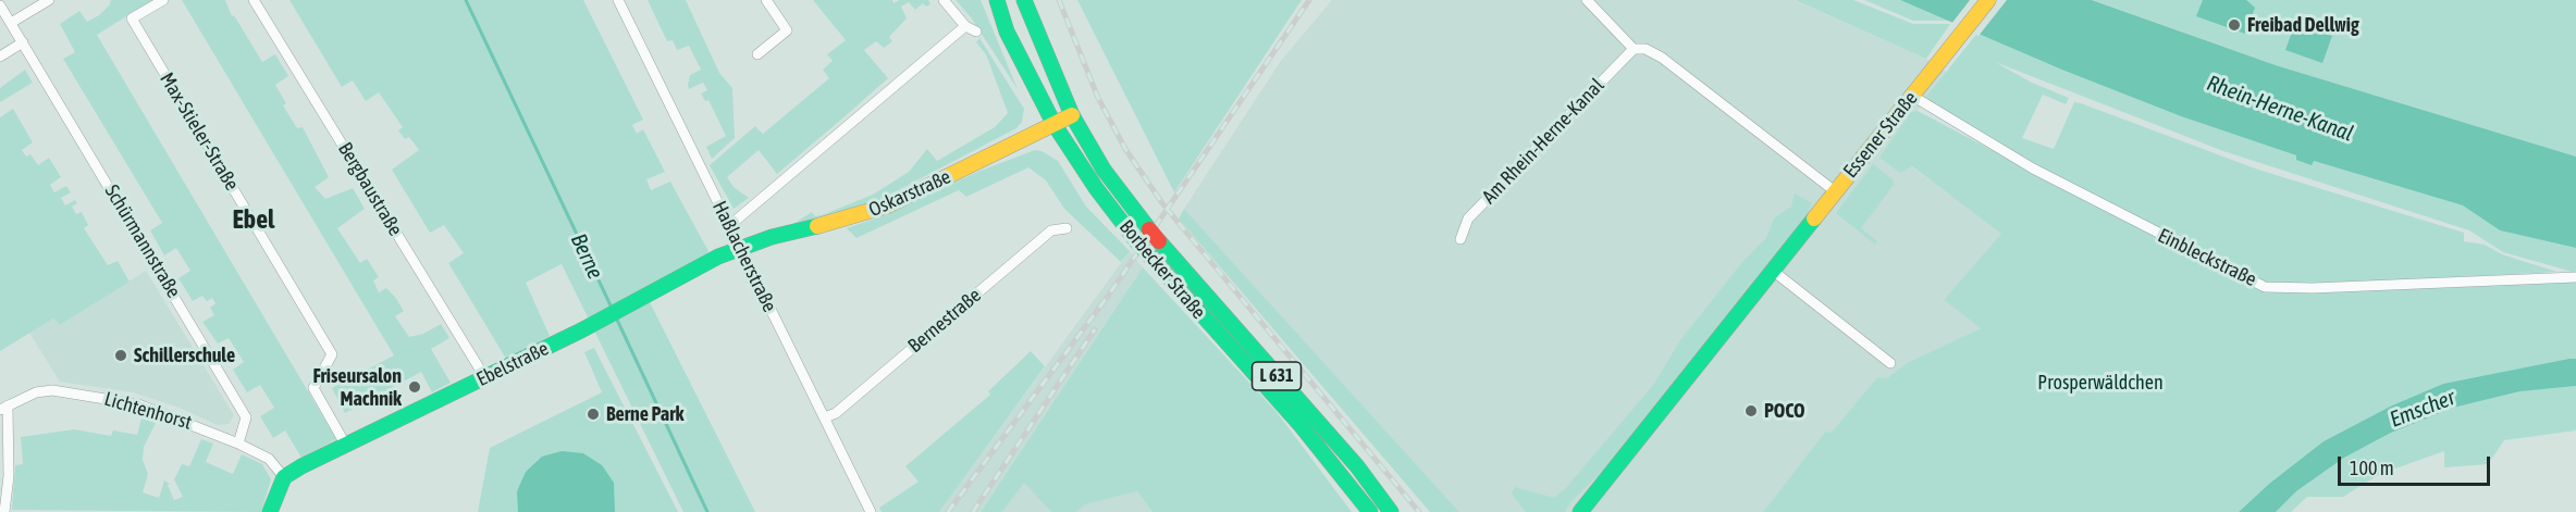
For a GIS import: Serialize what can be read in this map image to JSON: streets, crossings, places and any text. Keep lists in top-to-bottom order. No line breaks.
{"streets":{"main road":["Essener Straße","Oskarstraße","Borbecker Straße","Ebelstraße","L 631"],"street":["Max-Stieler-Straße","Am Rhein-Herne-Kanal","Bergbaustraße","Schürmannstraße","Haßlacherstraße","Einbleckstraße","Bernestraße","Lichtenhorst"]},"crossings":[["Max-Stieler-Straße","Ebelstraße"],["Essener Straße","Einbleckstraße"],["Bergbaustraße","Ebelstraße"],["Oskarstraße","Haßlacherstraße"],["Oskarstraße","Borbecker Straße"],["Oskarstraße","Ebelstraße"],["Schürmannstraße","Lichtenhorst"],["Haßlacherstraße","Bernestraße"],["Haßlacherstraße","Ebelstraße"],["Ebelstraße","Lichtenhorst"]],"districts":["Ebel"],"water":["Rhein-Herne-Kanal","Berne","Emscher"],"parks":["Prosperwäldchen"],"places":["Freibad Dellwig","Schillerschule","Friseursalon Machnik","POCO","Berne Park"],"scale_bar":"100 m"}
